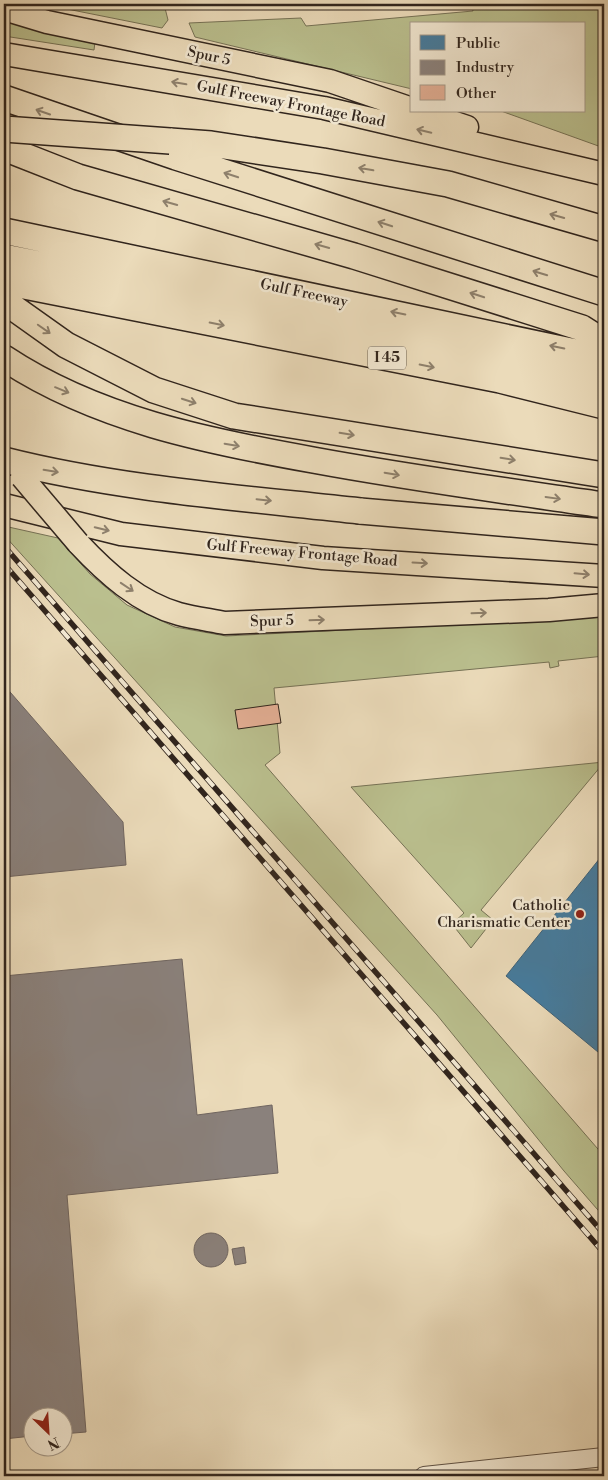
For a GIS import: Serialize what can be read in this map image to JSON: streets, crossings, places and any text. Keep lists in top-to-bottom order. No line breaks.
{"streets":{"highway":["Gulf Freeway","I 45"],"main road":["Spur 5","Gulf Freeway Frontage Road"]},"one_way":["Spur 5"],"places":["Catholic Charismatic Center"],"legend":["Public","Industry","Other"],"north":"bottom right"}
